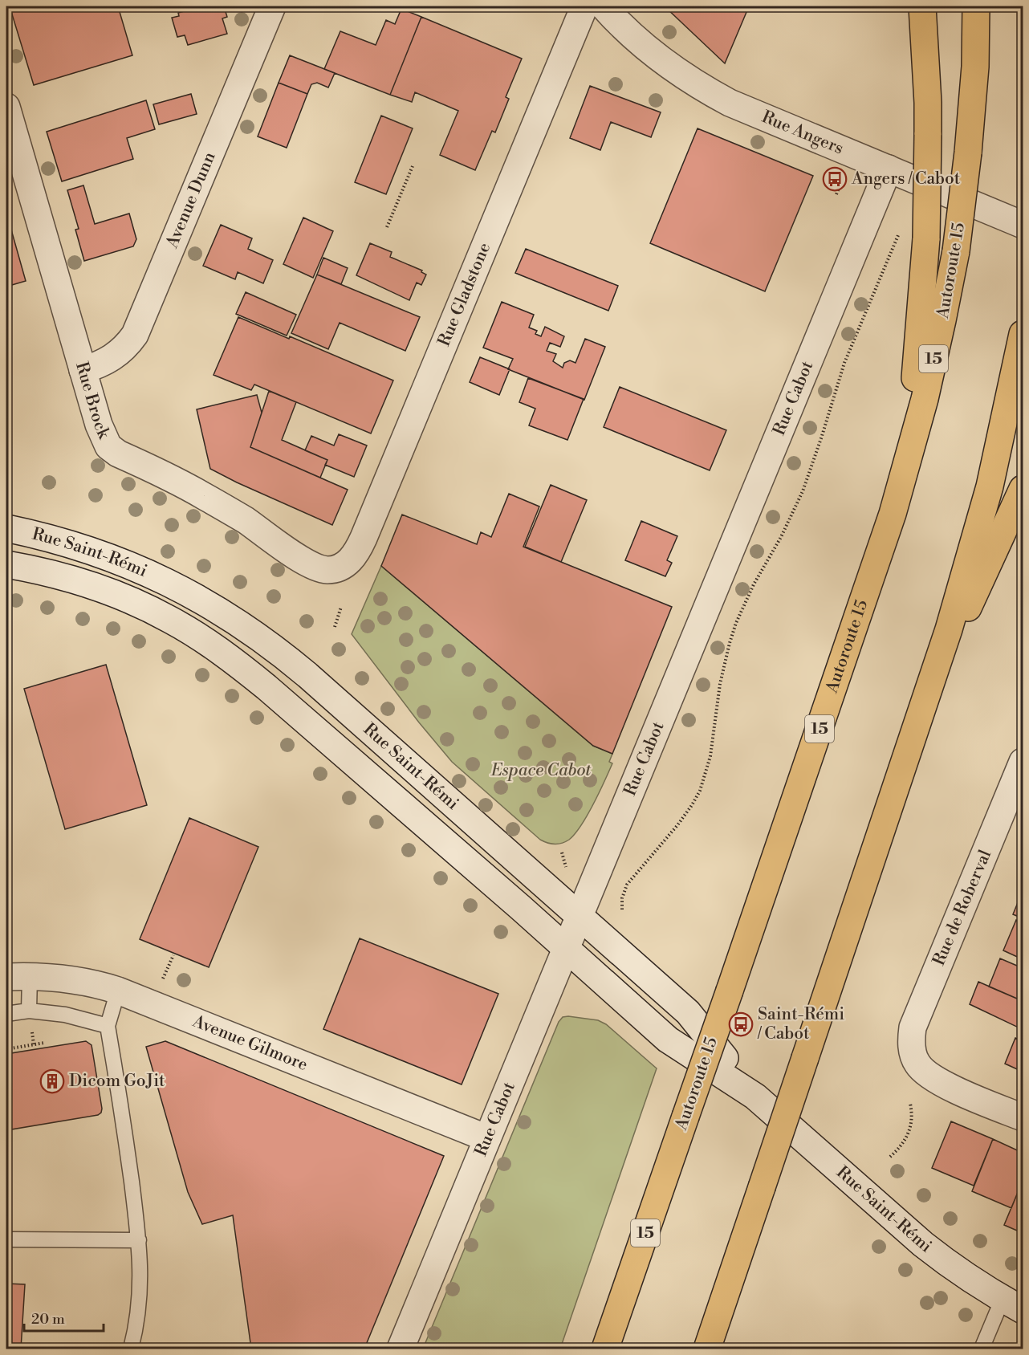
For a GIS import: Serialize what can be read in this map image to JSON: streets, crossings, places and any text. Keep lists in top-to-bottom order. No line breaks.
{"streets":{"highway":["Autoroute 15","15"],"street":["Rue Angers","Avenue Dunn","Rue Gladstone","Rue Cabot","Rue Brock","Rue Saint-Rémi","Rue de Roberval","Avenue Gilmore"]},"crossings":[["Rue Angers","Rue Cabot"],["Avenue Dunn","Rue Brock"],["Rue Gladstone","Rue Brock"],["Rue Cabot","Rue Saint-Rémi"],["Rue Cabot","Avenue Gilmore"]],"parks":["Espace Cabot"],"places":{"bus stop":["Angers / Cabot","Saint-Rémi / Cabot"],"building":["Dicom GoJit"]},"scale_bar":"20 m"}
